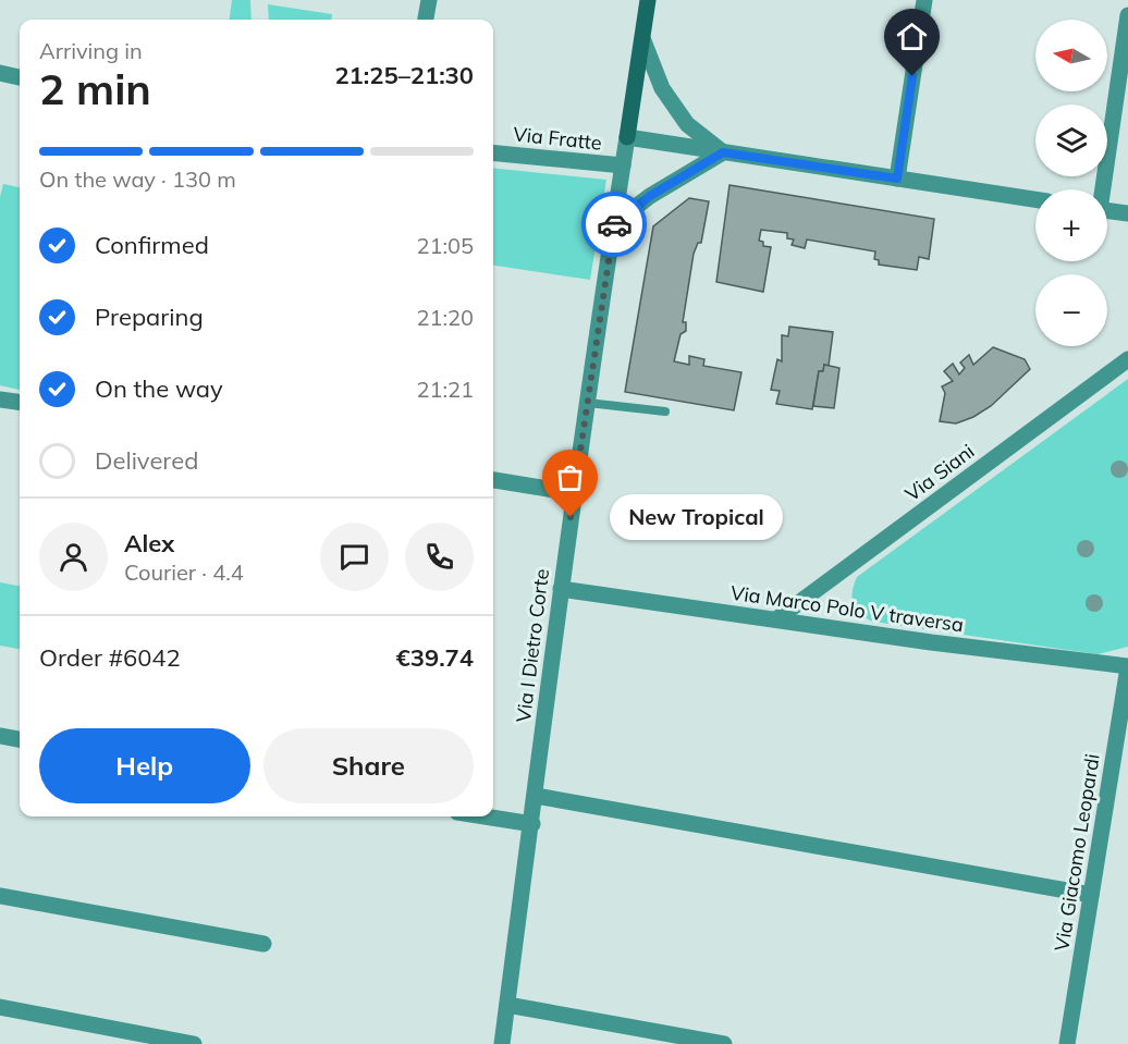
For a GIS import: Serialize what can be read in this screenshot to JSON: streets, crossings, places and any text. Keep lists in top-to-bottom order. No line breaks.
{"streets":{"street":["Via Fratte","Via Siani","Via Marco Polo V traversa","Via I Dietro Corte","Via Giacomo Leopardi"]},"crossings":[["Via Fratte","Via I Dietro Corte"],["Via Siani","Via Marco Polo V traversa"],["Via Marco Polo V traversa","Via I Dietro Corte"],["Via Marco Polo V traversa","Via Giacomo Leopardi"]],"places":["New Tropical"],"north":"left","page":{"map_buttons":["+","−"],"heading":["2 min","Arriving in","21:25–21:30"],"panel":["Alex","Courier · 4.4","Order #6042","€39.74"],"bar":"On the way · 130 m","list":[["Confirmed","21:05"],["Preparing","21:20"],["On the way","21:21"],"Delivered"],"bubble":"New Tropical","buttons":["Help","Share"]}}
